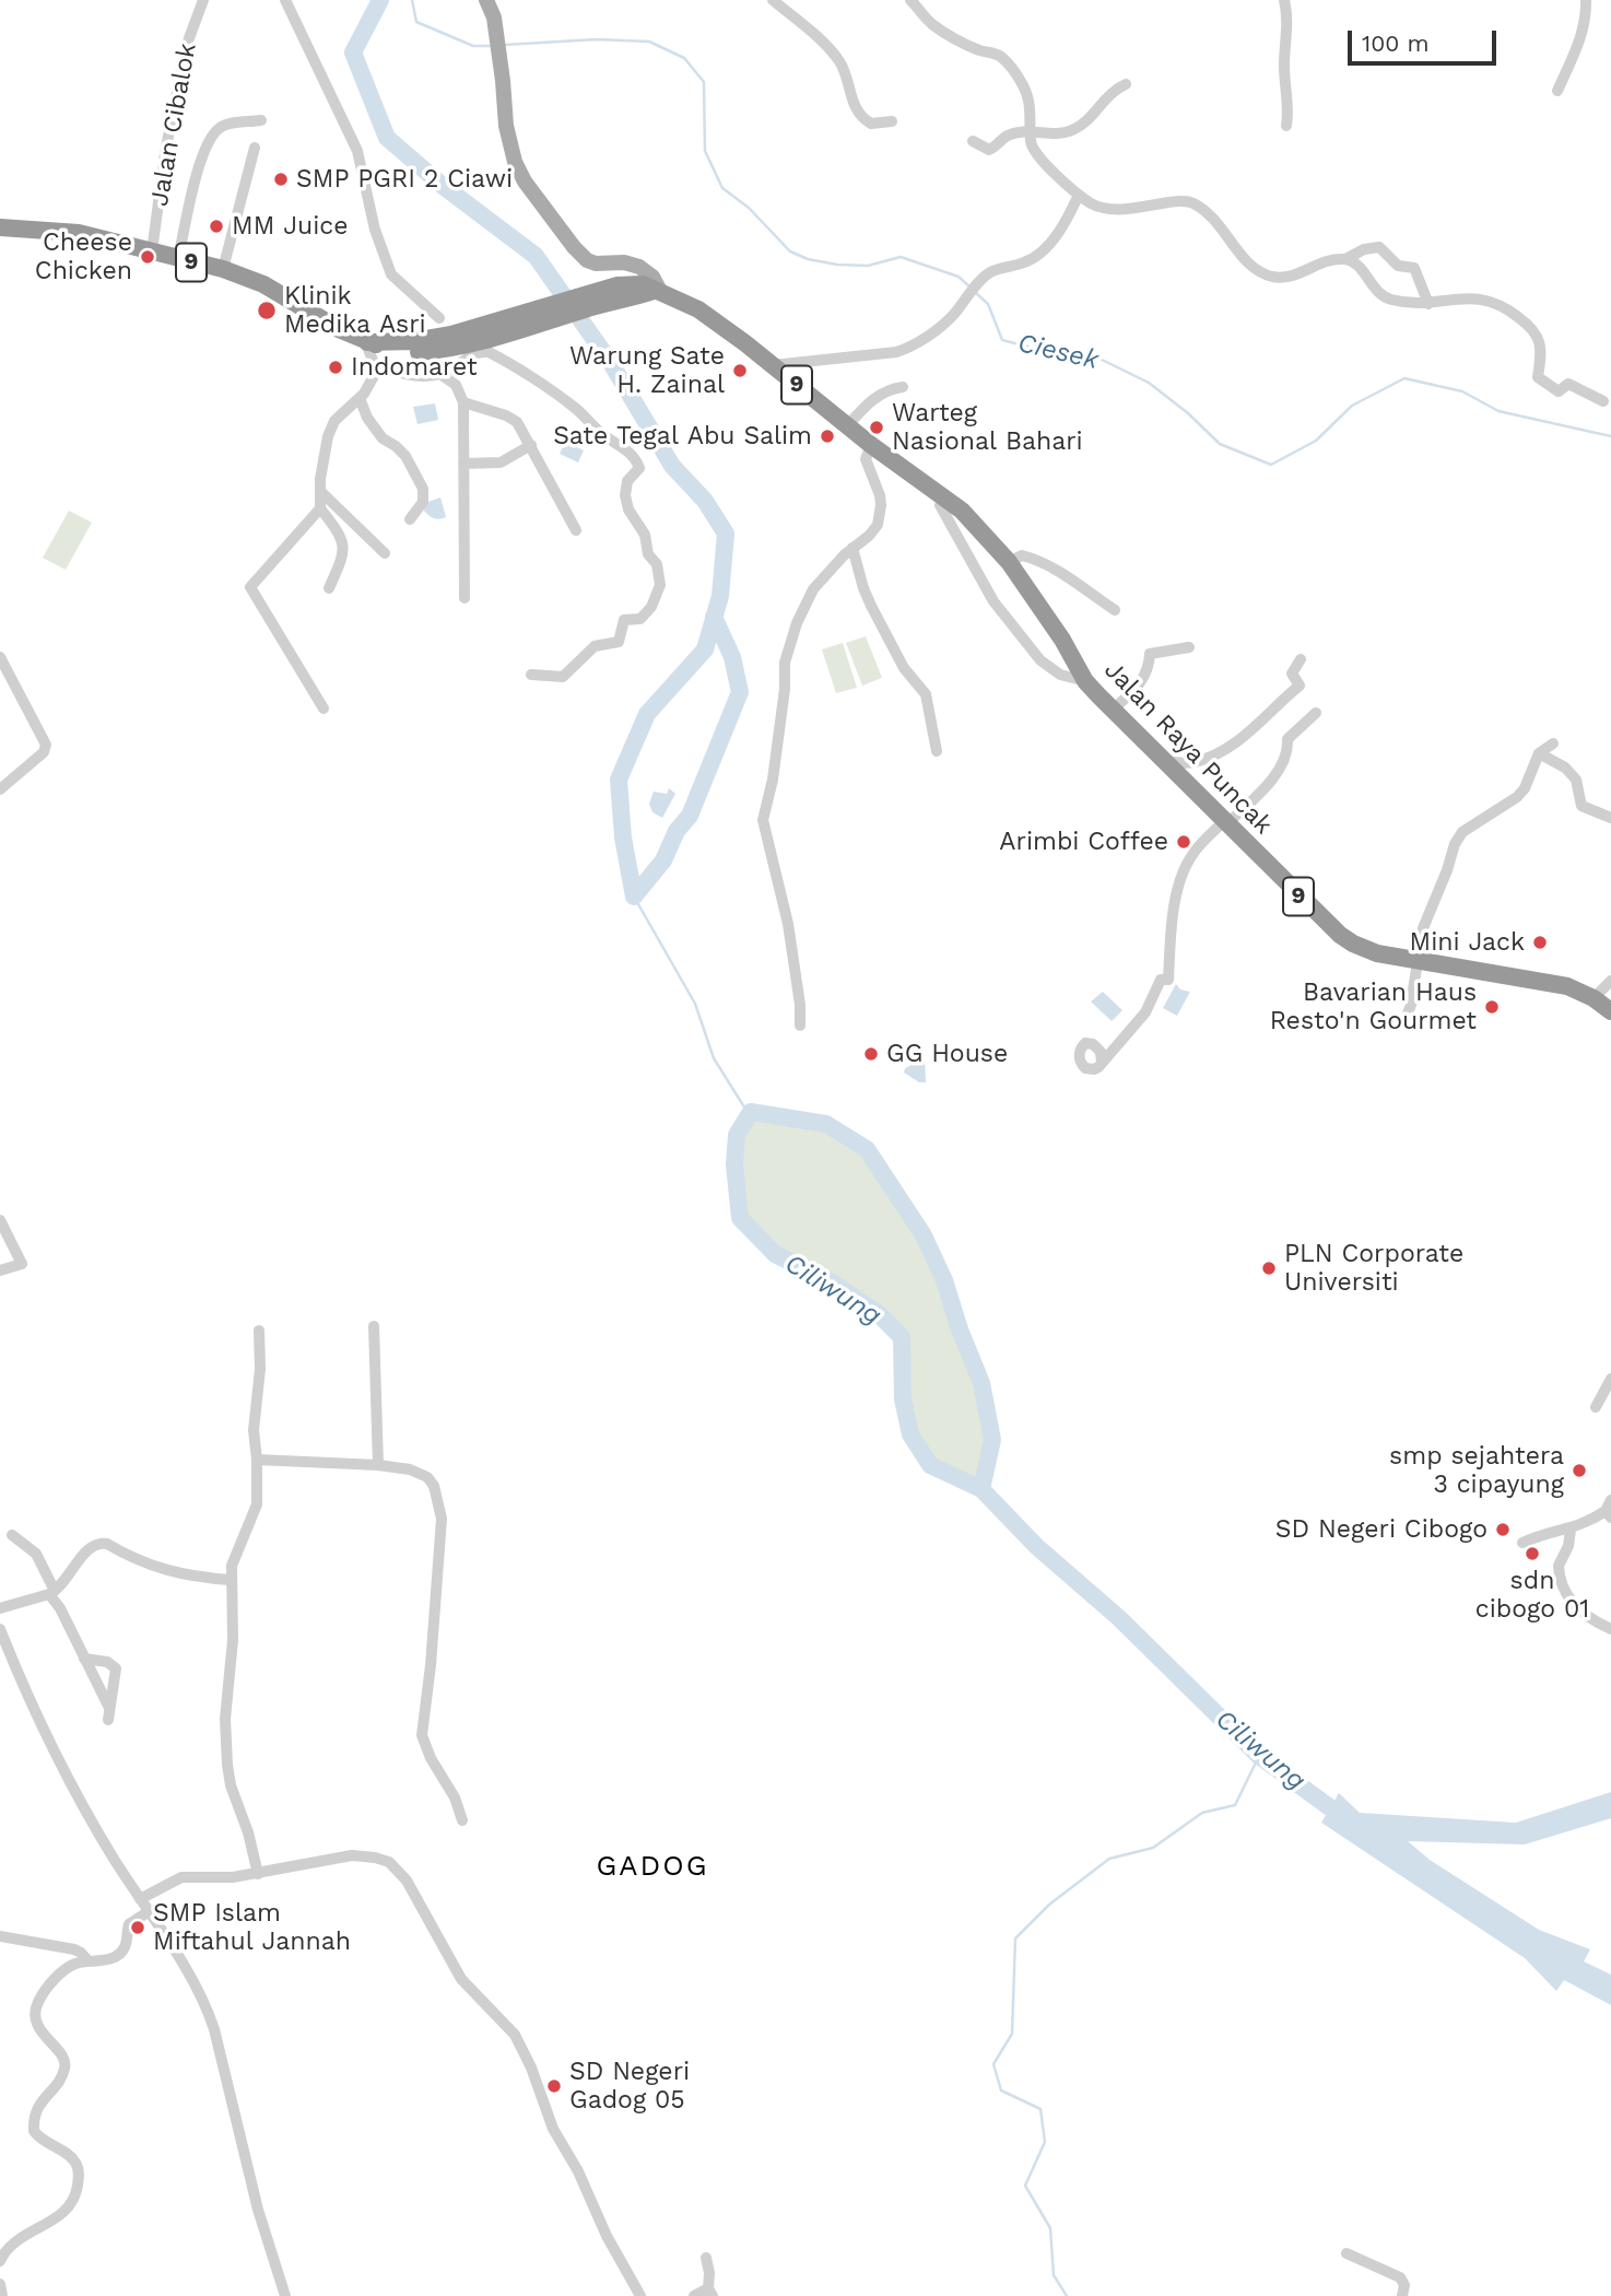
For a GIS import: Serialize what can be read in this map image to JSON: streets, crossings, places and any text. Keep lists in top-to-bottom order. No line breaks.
{"streets":{"highway":["9","Jalan Raya Puncak"],"street":["Jalan Cibalok"]},"crossings":[["Jalan Cibalok","9"]],"districts":["GADOG"],"water":["Ciesek","Ciliwung"],"places":["SMP PGRI 2 Ciawi","MM Juice","Cheese Chicken","Klinik Medika Asri","Indomaret","Warung Sate H. Zainal","Warteg Nasional Bahari","Sate Tegal Abu Salim","Arimbi Coffee","Mini Jack","Bavarian Haus Resto'n Gourmet","GG House","PLN Corporate Universiti","smp sejahtera 3 cipayung","SD Negeri Cibogo","sdn cibogo 01","SMP Islam Miftahul Jannah","SD Negeri Gadog 05"],"scale_bar":"100 m"}
